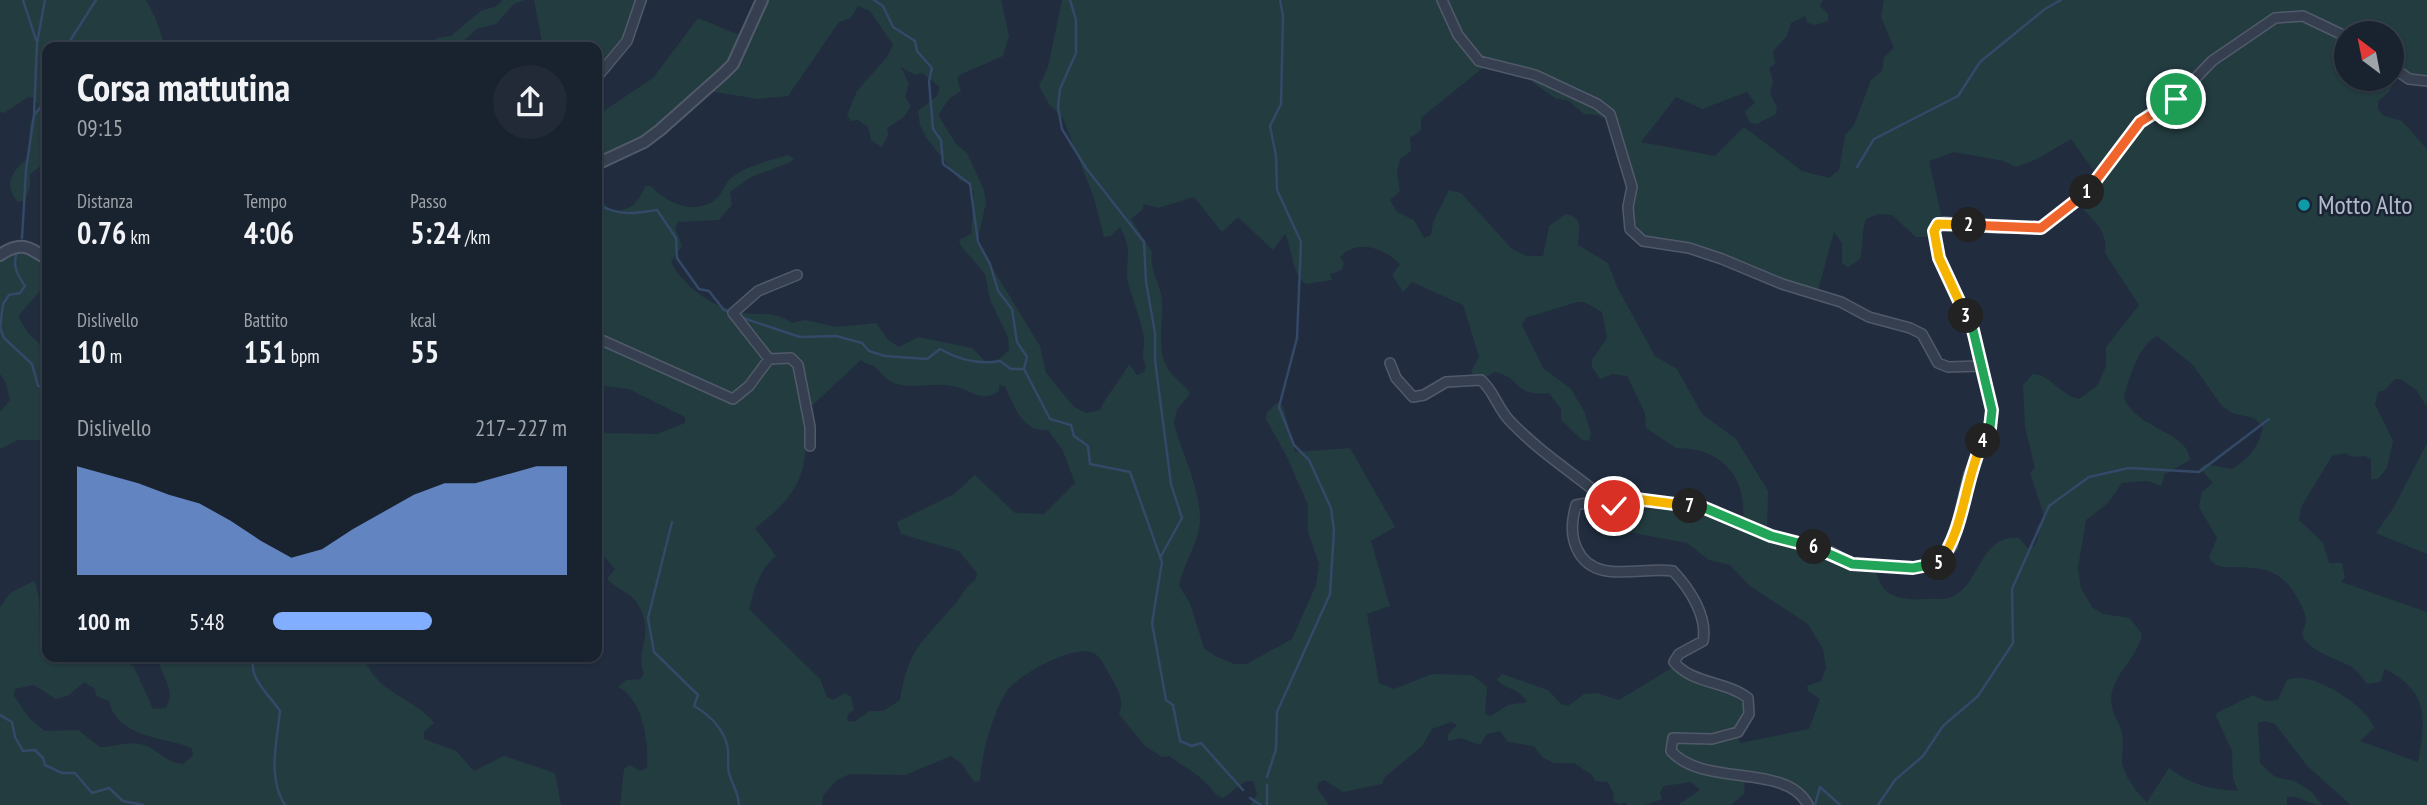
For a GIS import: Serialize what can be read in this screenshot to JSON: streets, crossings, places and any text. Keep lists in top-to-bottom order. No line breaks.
{"places":["Motto Alto"],"north":"top left","page":{"heading":["Corsa mattutina","09:15"],"stats":[["Distanza","0.76 km"],["Tempo","4:06"],["Passo","5:24 /km"],["Dislivello","10 m"],["Battito","151 bpm"],["kcal","55"]],"pins":["1","2","3","4","7","6","5"],"chart":["Dislivello","217–227 m"],"list":[{"name":"100 m","note":"5:48"}]}}
